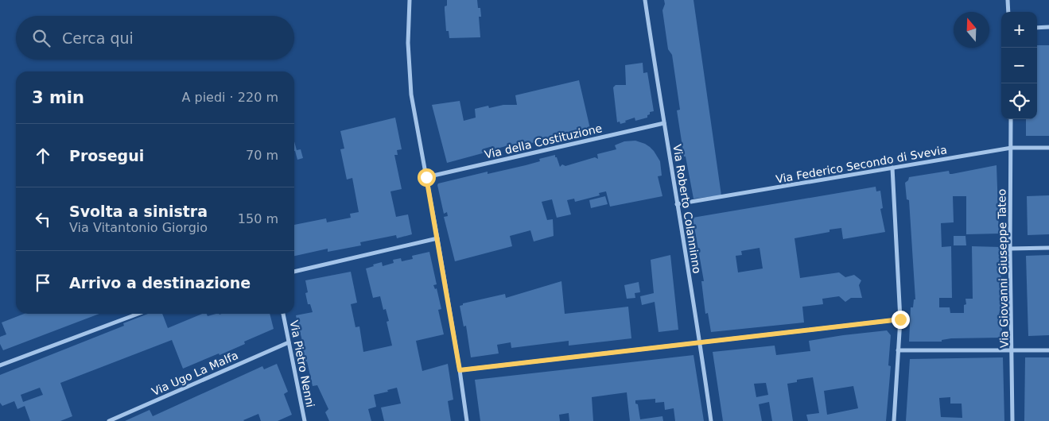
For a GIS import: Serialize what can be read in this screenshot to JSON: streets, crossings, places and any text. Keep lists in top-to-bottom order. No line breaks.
{"streets":{"street":["Via della Costituzione","Via Federico Secondo di Svevia","Via Roberto Colanninno","Via Giovanni Giuseppe Tateo","Via Pietro Nenni","Via Ugo La Malfa"]},"crossings":[["Via della Costituzione","Via Roberto Colanninno"],["Via Federico Secondo di Svevia","Via Roberto Colanninno"],["Via Federico Secondo di Svevia","Via Giovanni Giuseppe Tateo"],["Via Pietro Nenni","Via Ugo La Malfa"]],"north":"top","page":{"map_buttons":["+","−"],"search":"Cerca qui","heading":["3 min","A piedi · 220 m"],"list":[["Prosegui","70 m"],["Svolta a sinistra","Via Vitantonio Giorgio","150 m"],"Arrivo a destinazione"]}}
